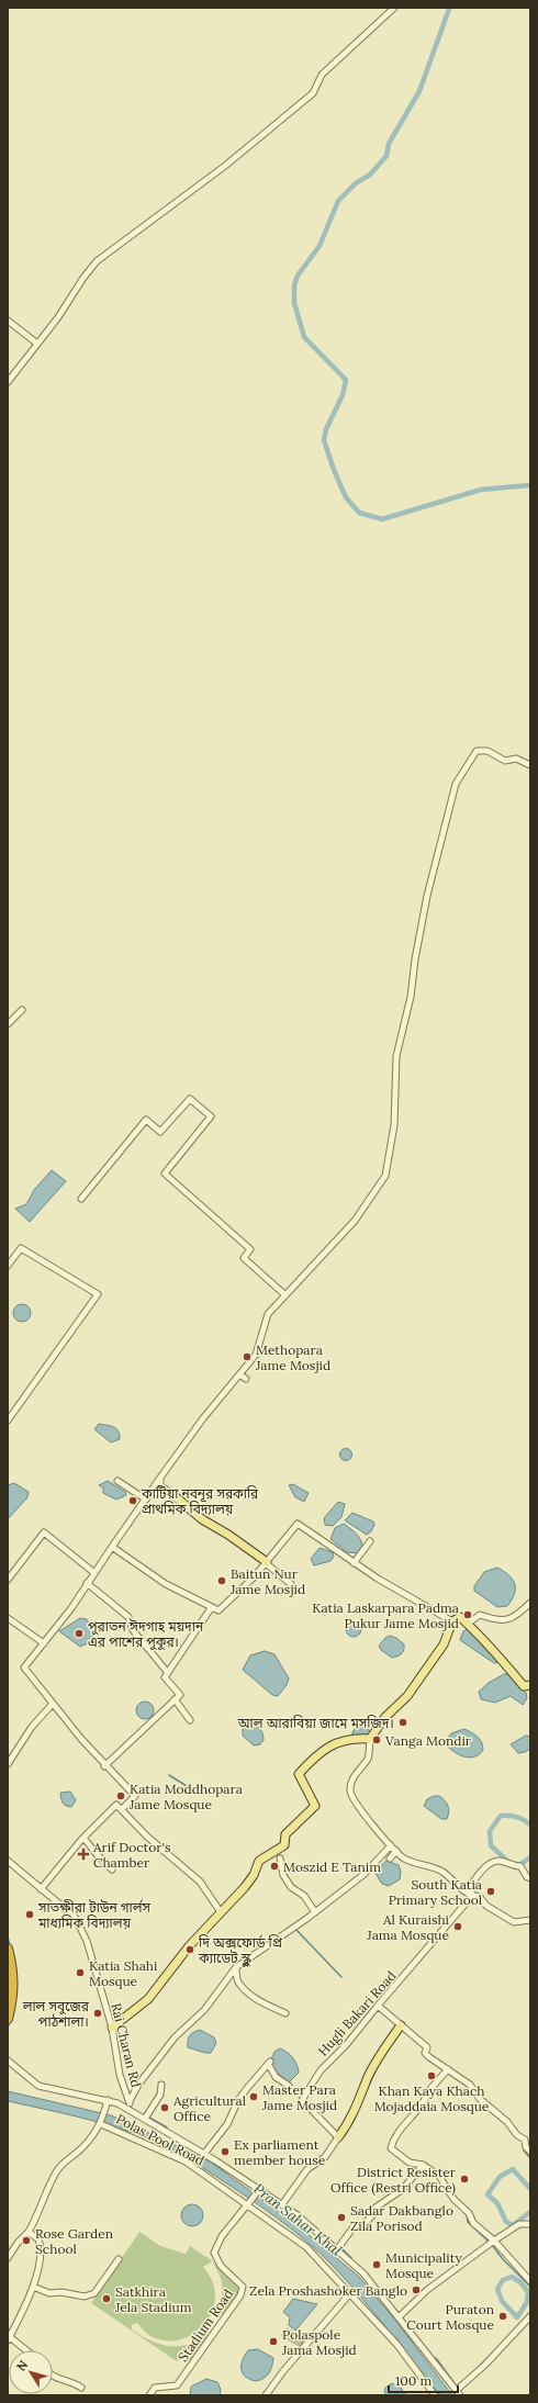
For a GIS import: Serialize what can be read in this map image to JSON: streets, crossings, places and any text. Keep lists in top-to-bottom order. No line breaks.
{"streets":{"street":["Hugli Bakari Road","Rai Charan Rd","Polas Pool Road","Stadium Road"]},"crossings":[["Polas Pool Road","Stadium Road"]],"water":["Pran Sahar Khal"],"places":{"other":["Methopara Jame Mosjid","কাটিয়া নবনূর সরকারি প্রাথমিক বিদ্যালয়","Baitun Nur Jame Mosjid","Katia Laskarpara Padma Pukur Jame Mosjid","পুরাতন ঈদগাহ ময়দান এর পাশের পুকুর।","আল আরাবিয়া জামে মসজিদ।","Vanga Mondir","Katia Moddhopara Jame Mosque","Moszid E Tanim","South Katia Primary School","সাতক্ষীরা টাউন গার্লস মাধ্যমিক বিদ্যালয়","Al Kuraishi Jama Mosque","দি অক্সফোর্ড প্রি ক্যাডেট স্কুল","Katia Shahi Mosque","লাল সবুজের পাঠশালা।","Khan Kaya Khach Mojaddaia Mosque","Master Para Jame Mosjid","Agricultural Office","Ex parliament member house","District Resister Office (Restri Office)","Sadar Dakbanglo Zila Porisod","Rose Garden School","Municipality Mosque","Zela Proshashoker Banglo","Satkhira Jela Stadium","Puraton Court Mosque","Polaspole Jama Mosjid"],"health":["Arif Doctor's Chamber"]},"scale_bar":"100 m","north":"top left"}
